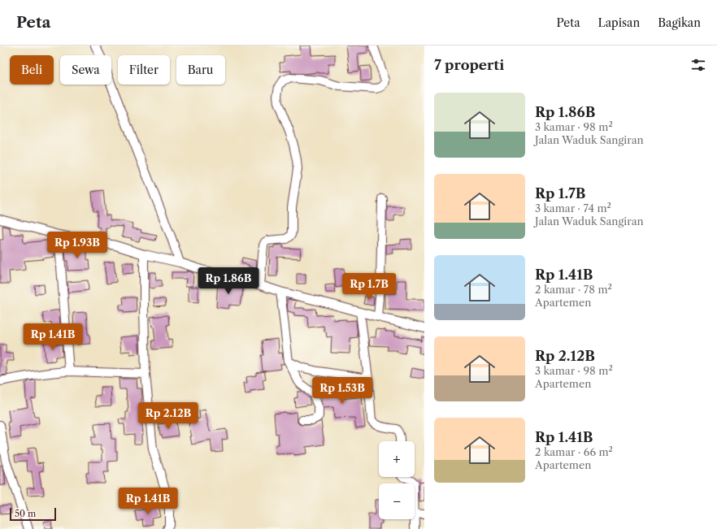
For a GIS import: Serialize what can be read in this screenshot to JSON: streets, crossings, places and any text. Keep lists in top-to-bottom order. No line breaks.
{"scale_bar":"50 m","page":{"header":"Peta","nav":["Peta","Lapisan","Bagikan"],"heading":"7 properti","chip":["Beli","Sewa","Filter","Baru"],"list":[{"name":"Rp 1.86B","note":"3 kamar · 98 m² · Jalan Waduk Sangiran"},{"name":"Rp 1.7B","note":"3 kamar · 74 m² · Jalan Waduk Sangiran"},{"name":"Rp 1.41B","note":"2 kamar · 78 m² · Apartemen"},{"name":"Rp 2.12B","note":"3 kamar · 98 m² · Apartemen"},{"name":"Rp 1.41B","note":"2 kamar · 66 m² · Apartemen"}],"price":["Rp 1.93B","Rp 1.86B","Rp 1.7B","Rp 1.41B","Rp 1.53B","Rp 2.12B","Rp 1.41B"],"map_buttons":["+","−"],"scale":"50 m"}}
